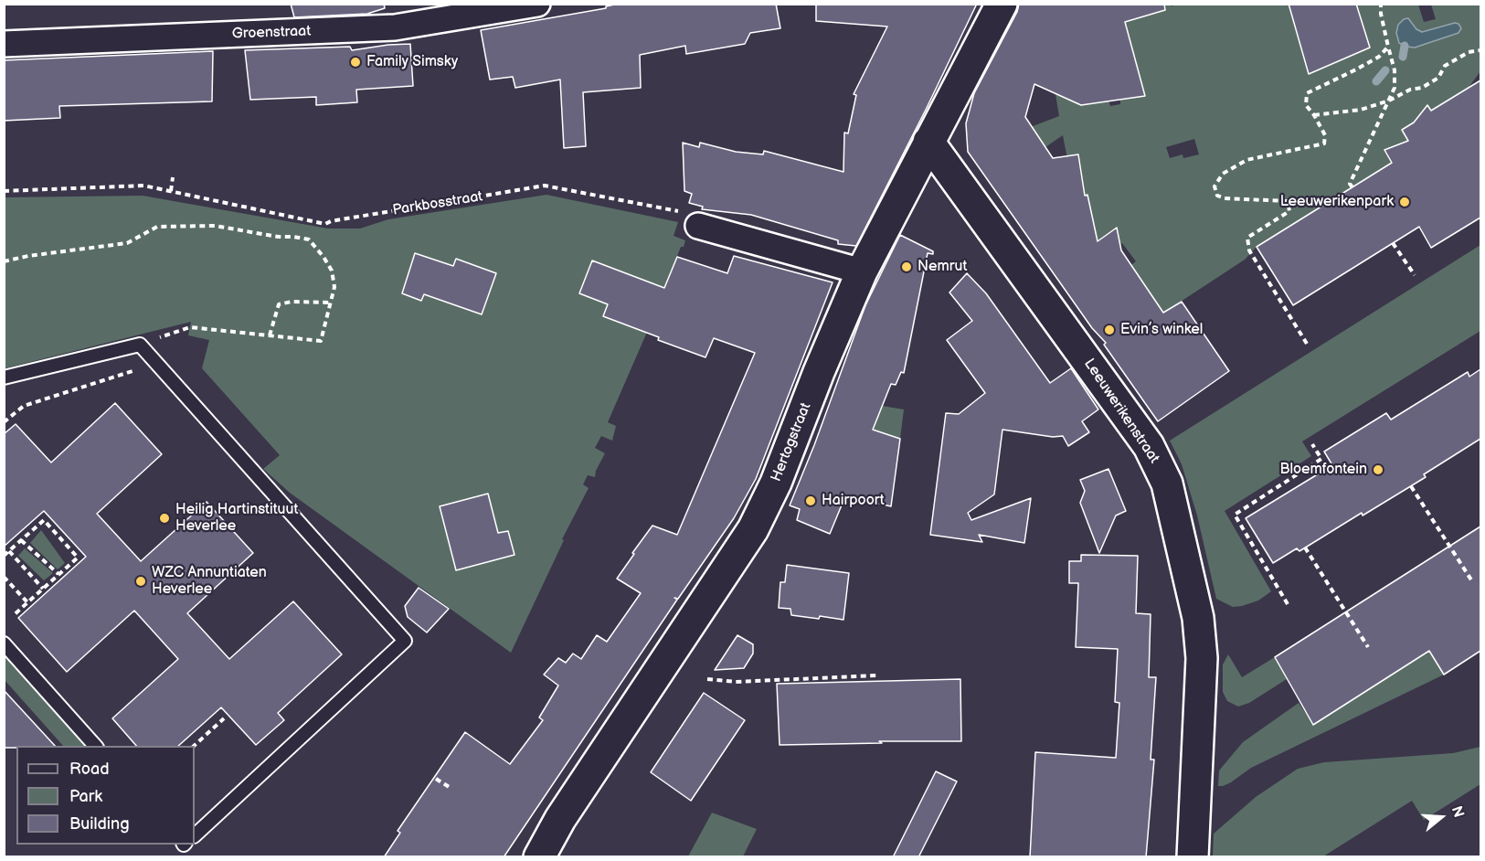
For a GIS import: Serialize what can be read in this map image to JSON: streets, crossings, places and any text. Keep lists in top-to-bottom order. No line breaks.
{"streets":{"street":["Groenstraat","Leeuwerikenstraat","Hertogstraat"],"path":["Parkbosstraat"]},"crossings":[["Leeuwerikenstraat","Hertogstraat"]],"places":["Family Simsky","Leeuwerikenpark","Nemrut","Evin’s winkel","Bloemfontein","Hairpoort","Heilig Hartinstituut Heverlee","WZC Annuntiaten Heverlee"],"legend":["Road","Park","Building"],"north":"right"}
